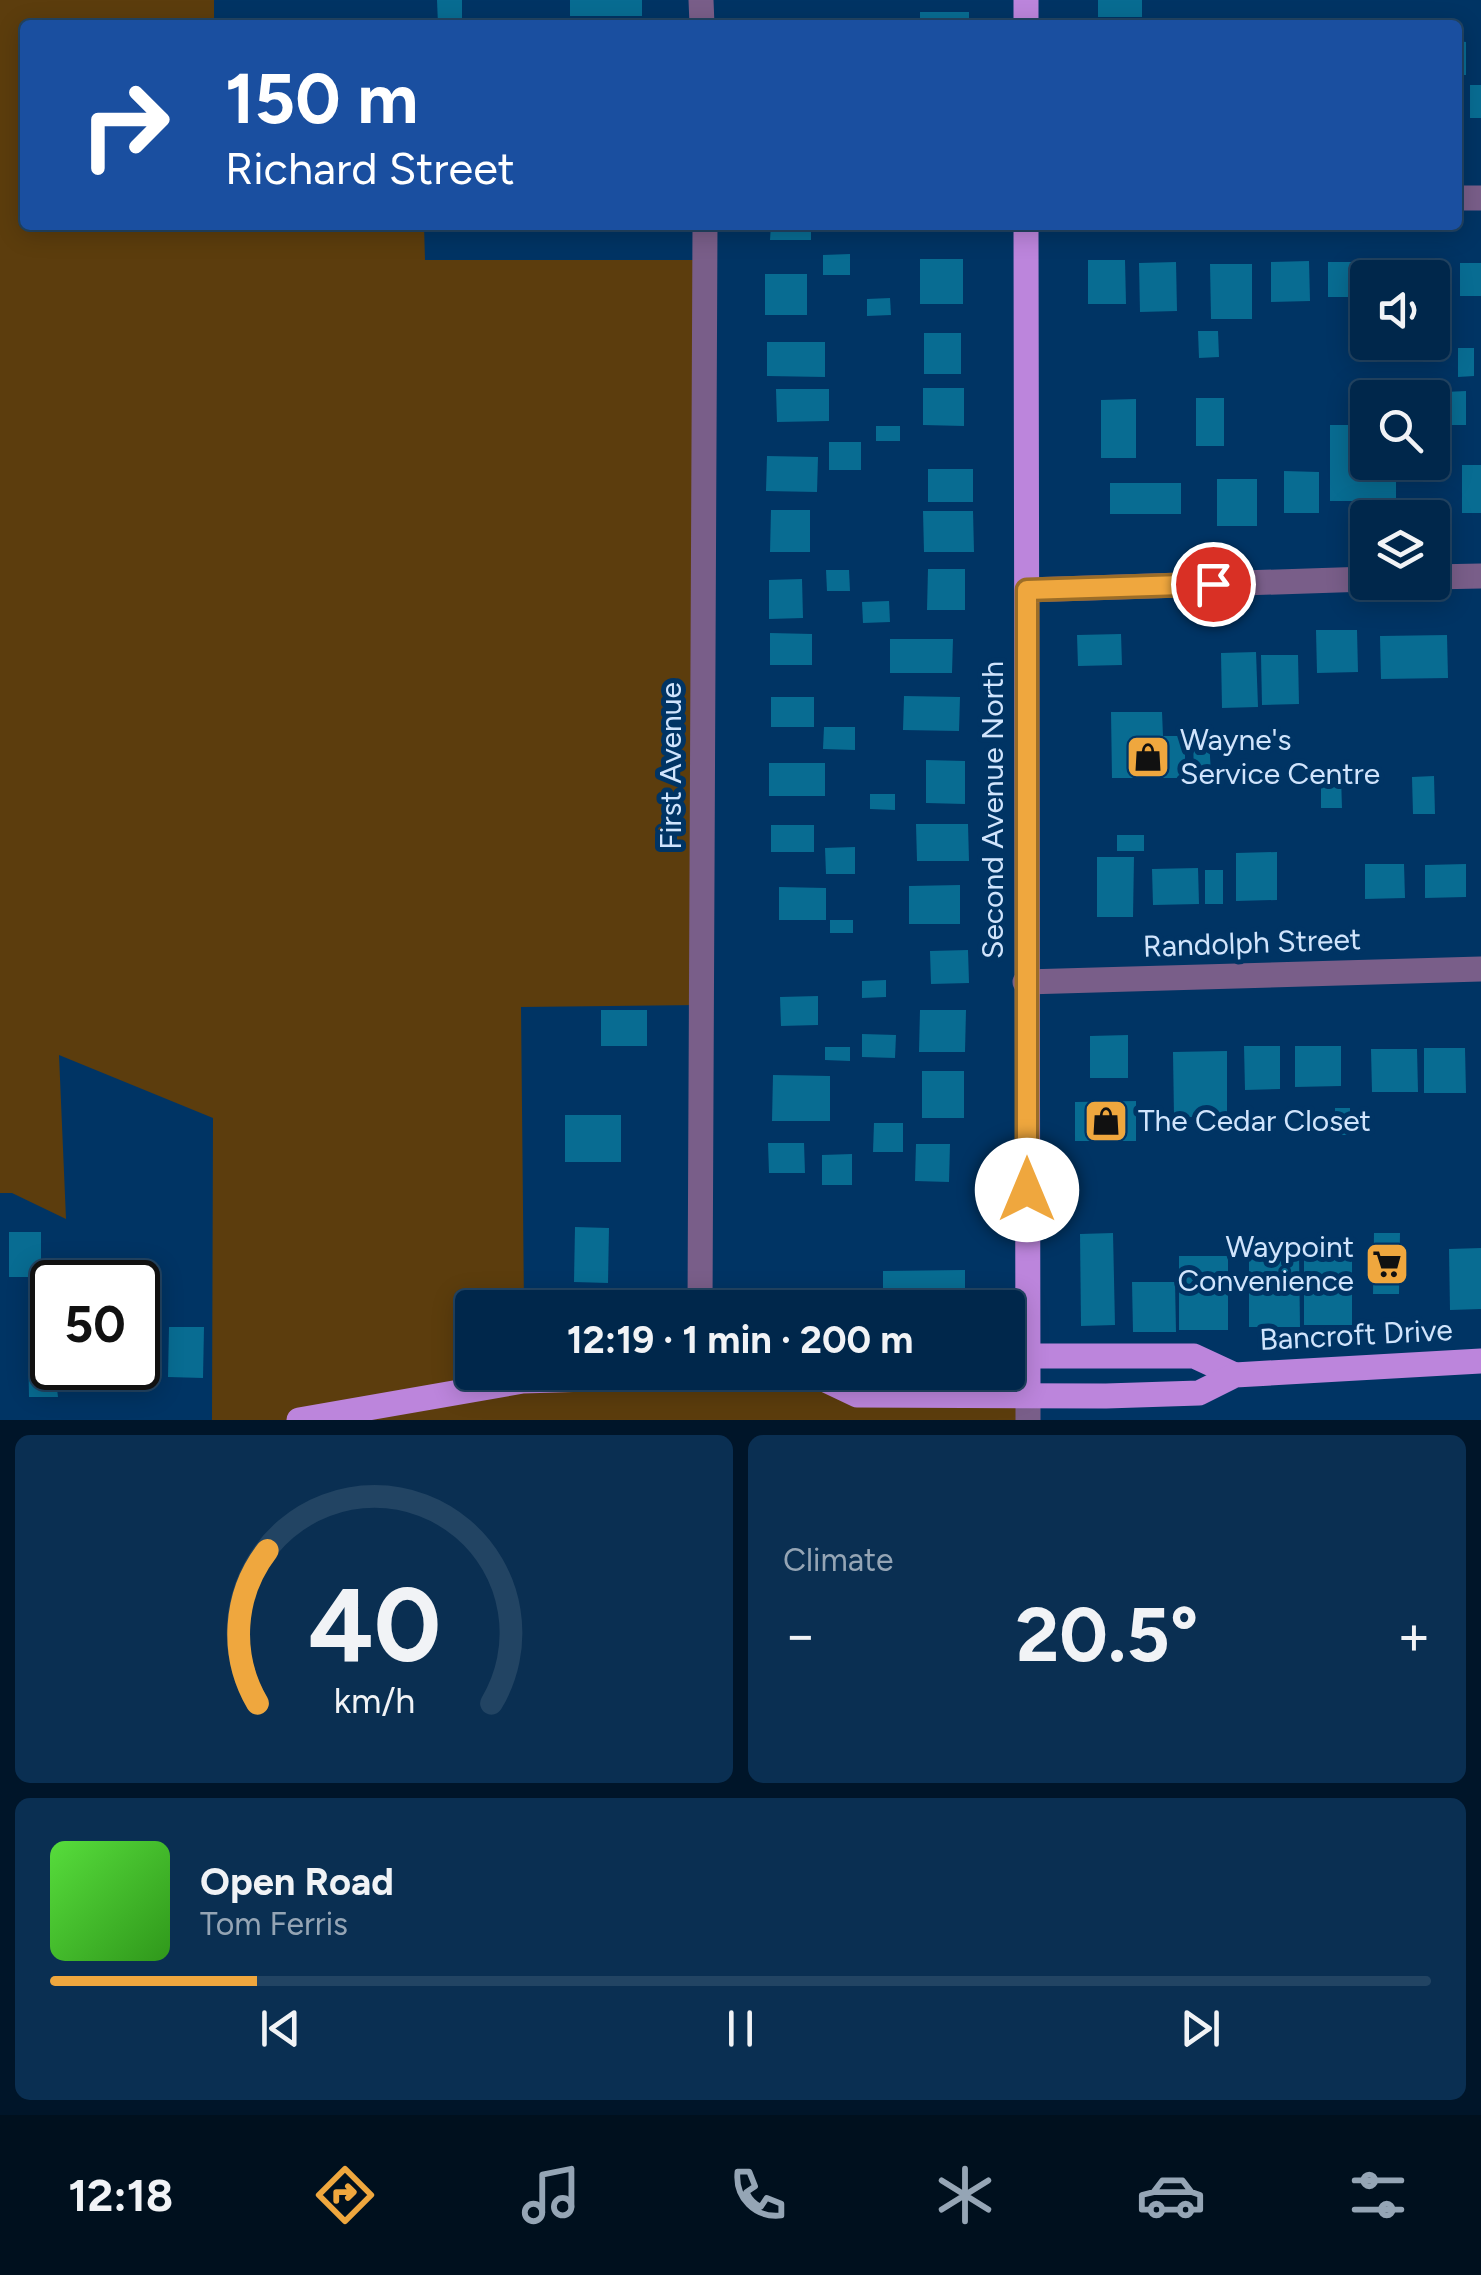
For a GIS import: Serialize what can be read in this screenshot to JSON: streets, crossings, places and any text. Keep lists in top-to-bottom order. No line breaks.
{"streets":{"main road":["Second Avenue North","Bancroft Drive"],"street":["First Avenue","Randolph Street"]},"crossings":[["Second Avenue North","Randolph Street"]],"places":{"shop":["Wayne's Service Centre","The Cedar Closet"],"supermarket":["Waypoint Convenience"]},"page":{"turn":["150 m","Richard Street"],"limit":"50","trip":"12:19 · 1 min · 200 m","tile":"Climate","heat":["−","20.5°","+"],"song":["Open Road","Tom Ferris"],"tabs":"12:18","gauge":["40","km/h"]}}
